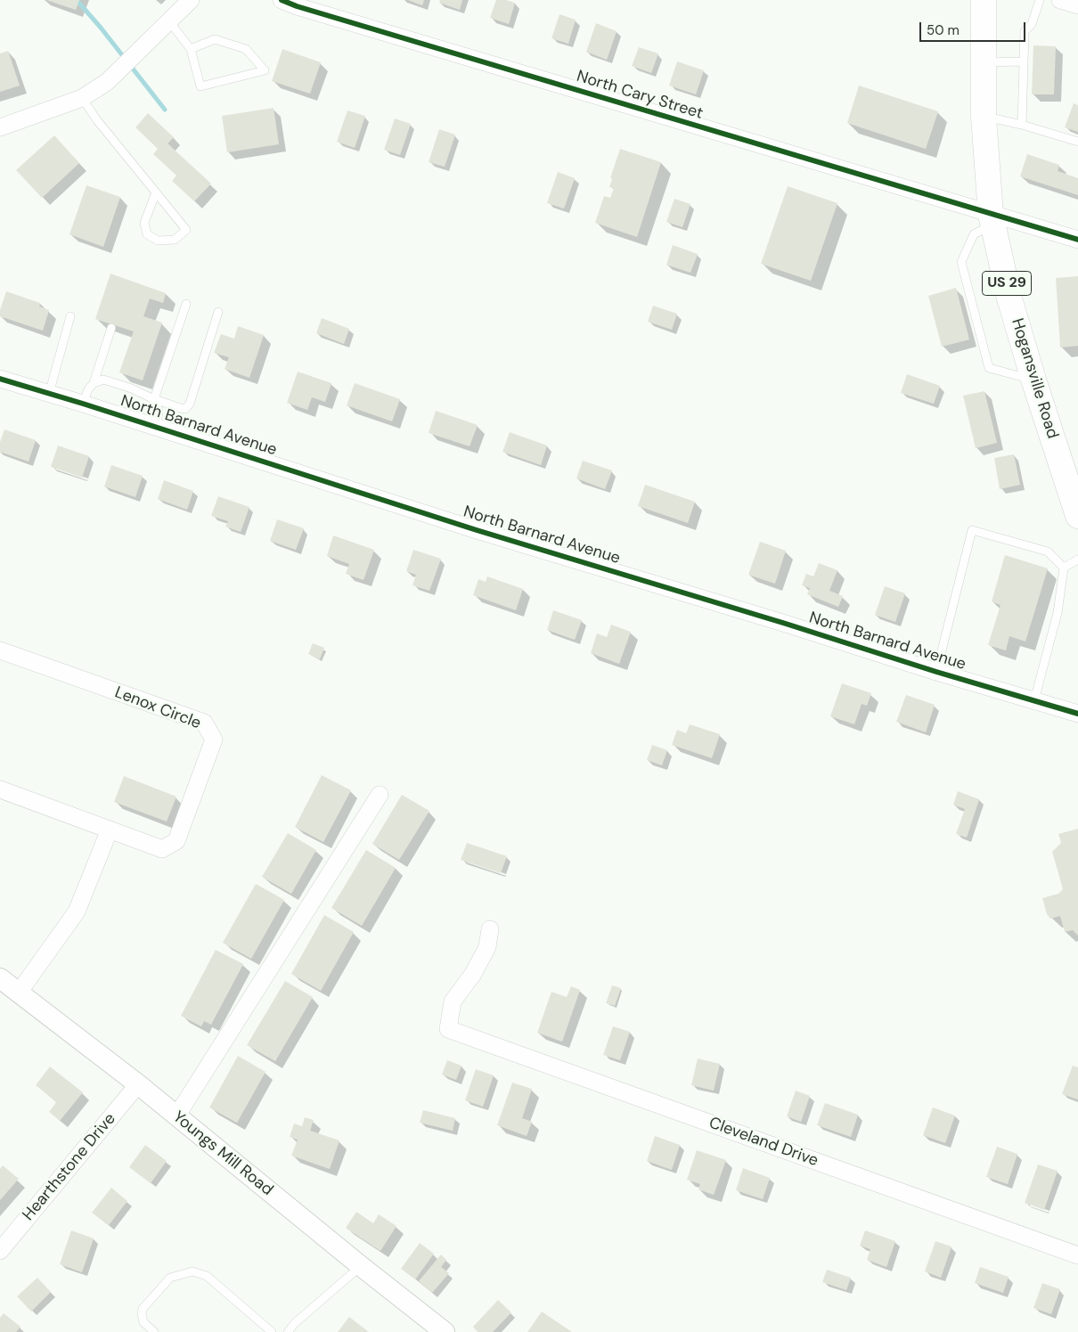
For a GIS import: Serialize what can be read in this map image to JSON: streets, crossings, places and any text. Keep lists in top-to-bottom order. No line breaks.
{"streets":{"main road":["US 29","Hogansville Road"],"street":["North Cary Street","North Barnard Avenue","Lenox Circle","Cleveland Drive","Youngs Mill Road","Hearthstone Drive"]},"crossings":[["North Cary Street","Hogansville Road"],["Youngs Mill Road","Hearthstone Drive"]],"scale_bar":"50 m"}
